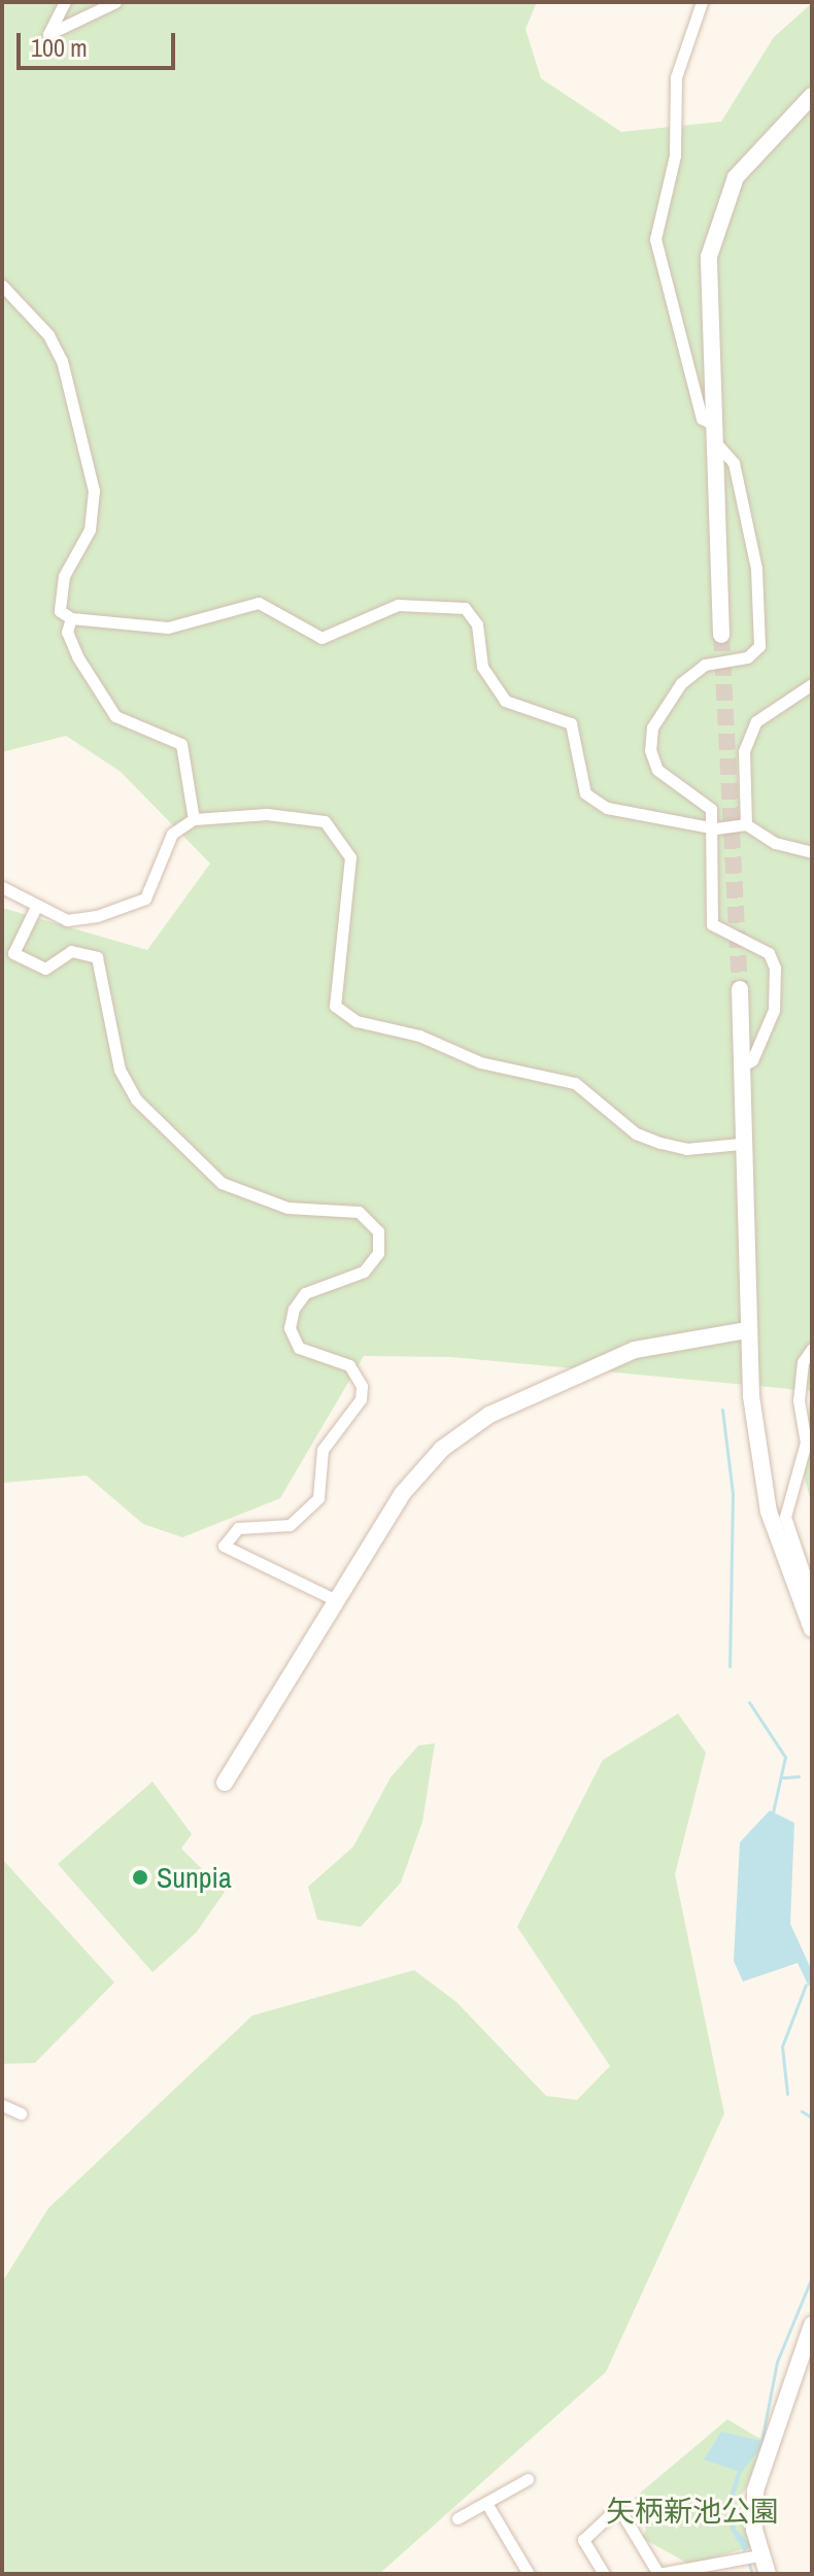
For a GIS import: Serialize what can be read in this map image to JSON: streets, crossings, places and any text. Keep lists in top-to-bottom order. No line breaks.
{"parks":["矢柄新池公園"],"places":["Sunpia"],"scale_bar":"100 m"}
